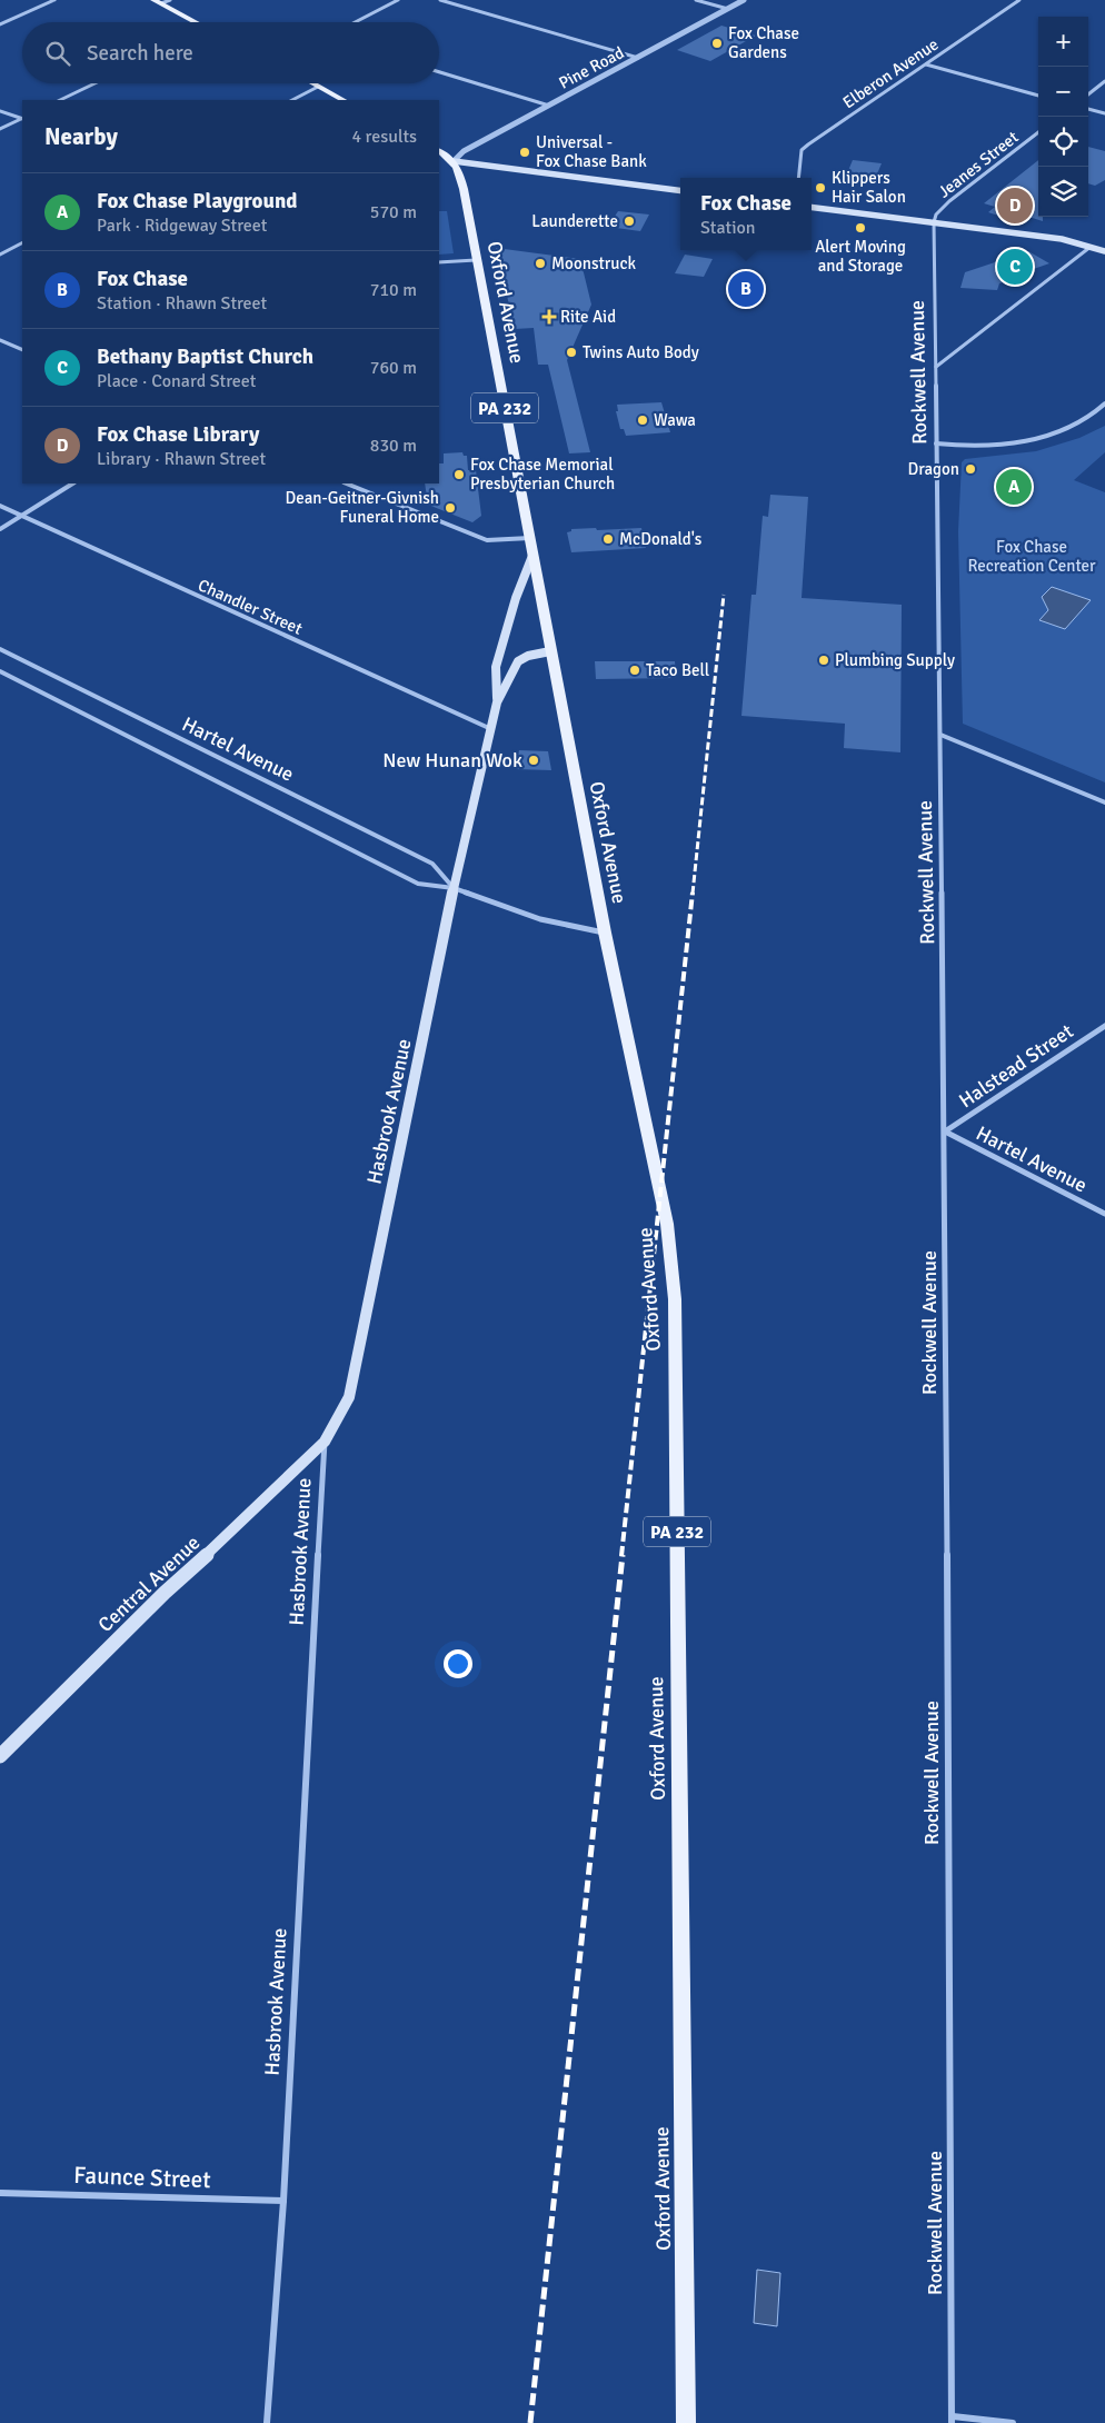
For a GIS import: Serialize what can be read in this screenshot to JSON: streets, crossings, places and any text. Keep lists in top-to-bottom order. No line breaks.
{"streets":{"main road":["Oxford Avenue","PA 232","Hasbrook Avenue","Central Avenue"],"street":["Pine Road","Elberon Avenue","Jeanes Street","Rockwell Avenue","Chandler Street","Hartel Avenue","Halstead Street","Faunce Street"]},"crossings":[["Pine Road","Oxford Avenue"],["Jeanes Street","Rockwell Avenue"],["Oxford Avenue","Hartel Avenue"],["Oxford Avenue","Hasbrook Avenue"],["Rockwell Avenue","Hartel Avenue"],["Rockwell Avenue","Halstead Street"],["Chandler Street","Hasbrook Avenue"],["Hartel Avenue","Halstead Street"],["Hartel Avenue","Hasbrook Avenue"],["Hasbrook Avenue","Central Avenue"],["Hasbrook Avenue","Faunce Street"]],"parks":["Fox Chase Recreation Center"],"places":{"other":["Fox Chase Gardens","Universal - Fox Chase Bank","Klippers Hair Salon","Launderette","Alert Moving and Storage","Moonstruck","Twins Auto Body","Wawa","Dragon","Fox Chase Memorial Presbyterian Church","Dean-Geitner-Givnish Funeral Home","McDonald's","Plumbing Supply","Taco Bell","New Hunan Wok"],"health":["Rite Aid"]},"page":{"map_buttons":["+","−"],"search":"Search here","heading":["Nearby","4 results"],"list":[{"mark":"A","name":"Fox Chase Playground","note":"Park · Ridgeway Street","value":"570 m"},{"mark":"B","name":"Fox Chase","note":"Station · Rhawn Street","value":"710 m"},{"mark":"C","name":"Bethany Baptist Church","note":"Place · Conard Street","value":"760 m"},{"mark":"D","name":"Fox Chase Library","note":"Library · Rhawn Street","value":"830 m"}],"popup":["Fox Chase","Station"],"pins":["D","C","B","A"]}}
